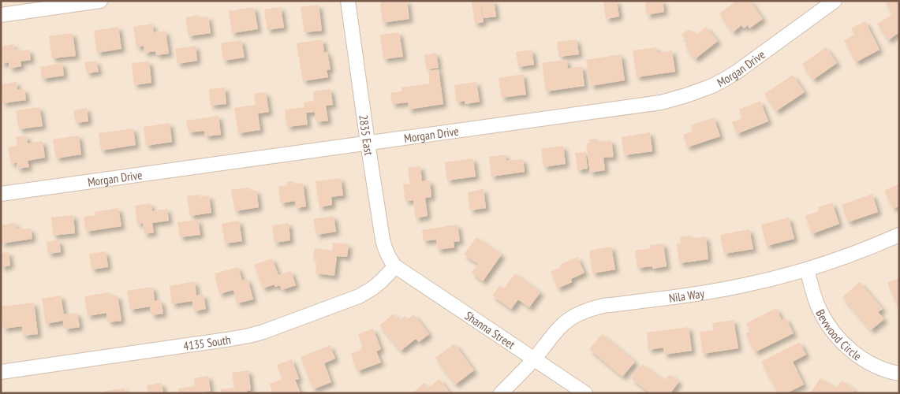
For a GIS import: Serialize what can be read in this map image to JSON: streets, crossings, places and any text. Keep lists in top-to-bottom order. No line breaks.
{"streets":{"street":["Morgan Drive","2835 East","Nila Way","Shanna Street","Bevwood Circle","4135 South"]},"crossings":[["Morgan Drive","2835 East"],["2835 East","Shanna Street"],["2835 East","4135 South"],["Nila Way","Shanna Street"],["Nila Way","Bevwood Circle"],["Shanna Street","4135 South"]]}
